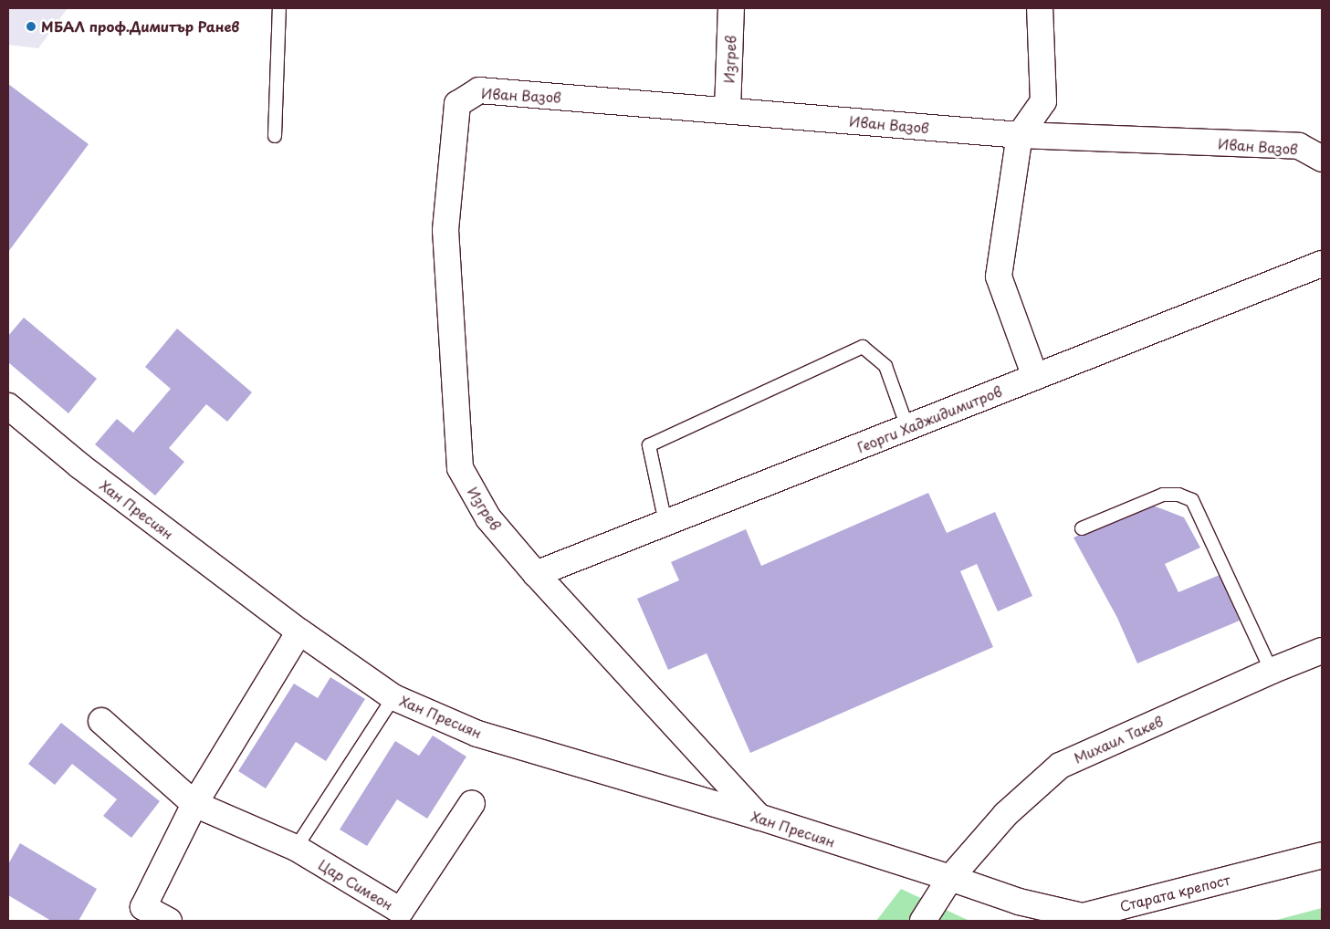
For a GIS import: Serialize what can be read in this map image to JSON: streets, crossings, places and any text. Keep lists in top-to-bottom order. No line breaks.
{"streets":{"street":["Изгрев","Иван Вазов","Георги Хаджидимитров","Хан Пресиян","Михаил Такев","Цар Симеон","Старата крепост"]},"crossings":[["Изгрев","Иван Вазов"],["Изгрев","Георги Хаджидимитров"],["Изгрев","Хан Пресиян"],["Хан Пресиян","Михаил Такев"],["Хан Пресиян","Старата крепост"],["Михаил Такев","Старата крепост"]],"places":["МБАЛ проф.Димитър Ранев"]}
